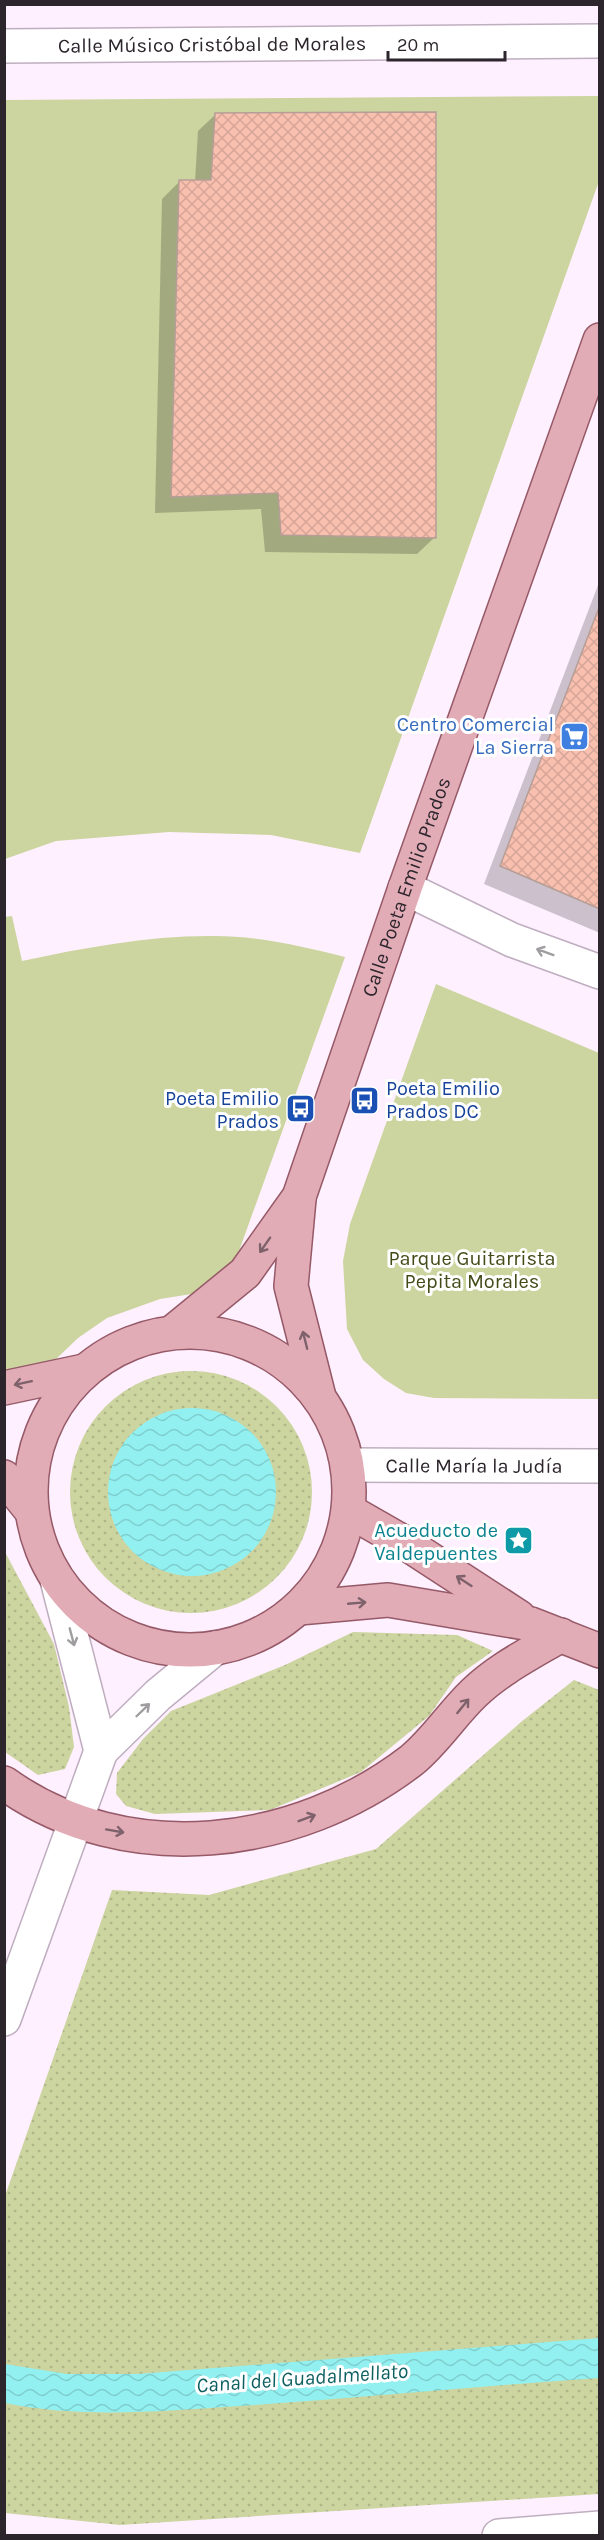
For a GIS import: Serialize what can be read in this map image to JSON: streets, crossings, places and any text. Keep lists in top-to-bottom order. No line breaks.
{"streets":{"main road":["Calle Poeta Emilio Prados"],"street":["Calle Músico Cristóbal de Morales","Calle María la Judía"]},"water":["Canal del Guadalmellato"],"parks":["Parque Guitarrista Pepita Morales"],"places":{"supermarket":["Centro Comercial La Sierra"],"bus stop":["Poeta Emilio Prados DC","Poeta Emilio Prados"],"place":["Acueducto de Valdepuentes"]},"scale_bar":"20 m"}
